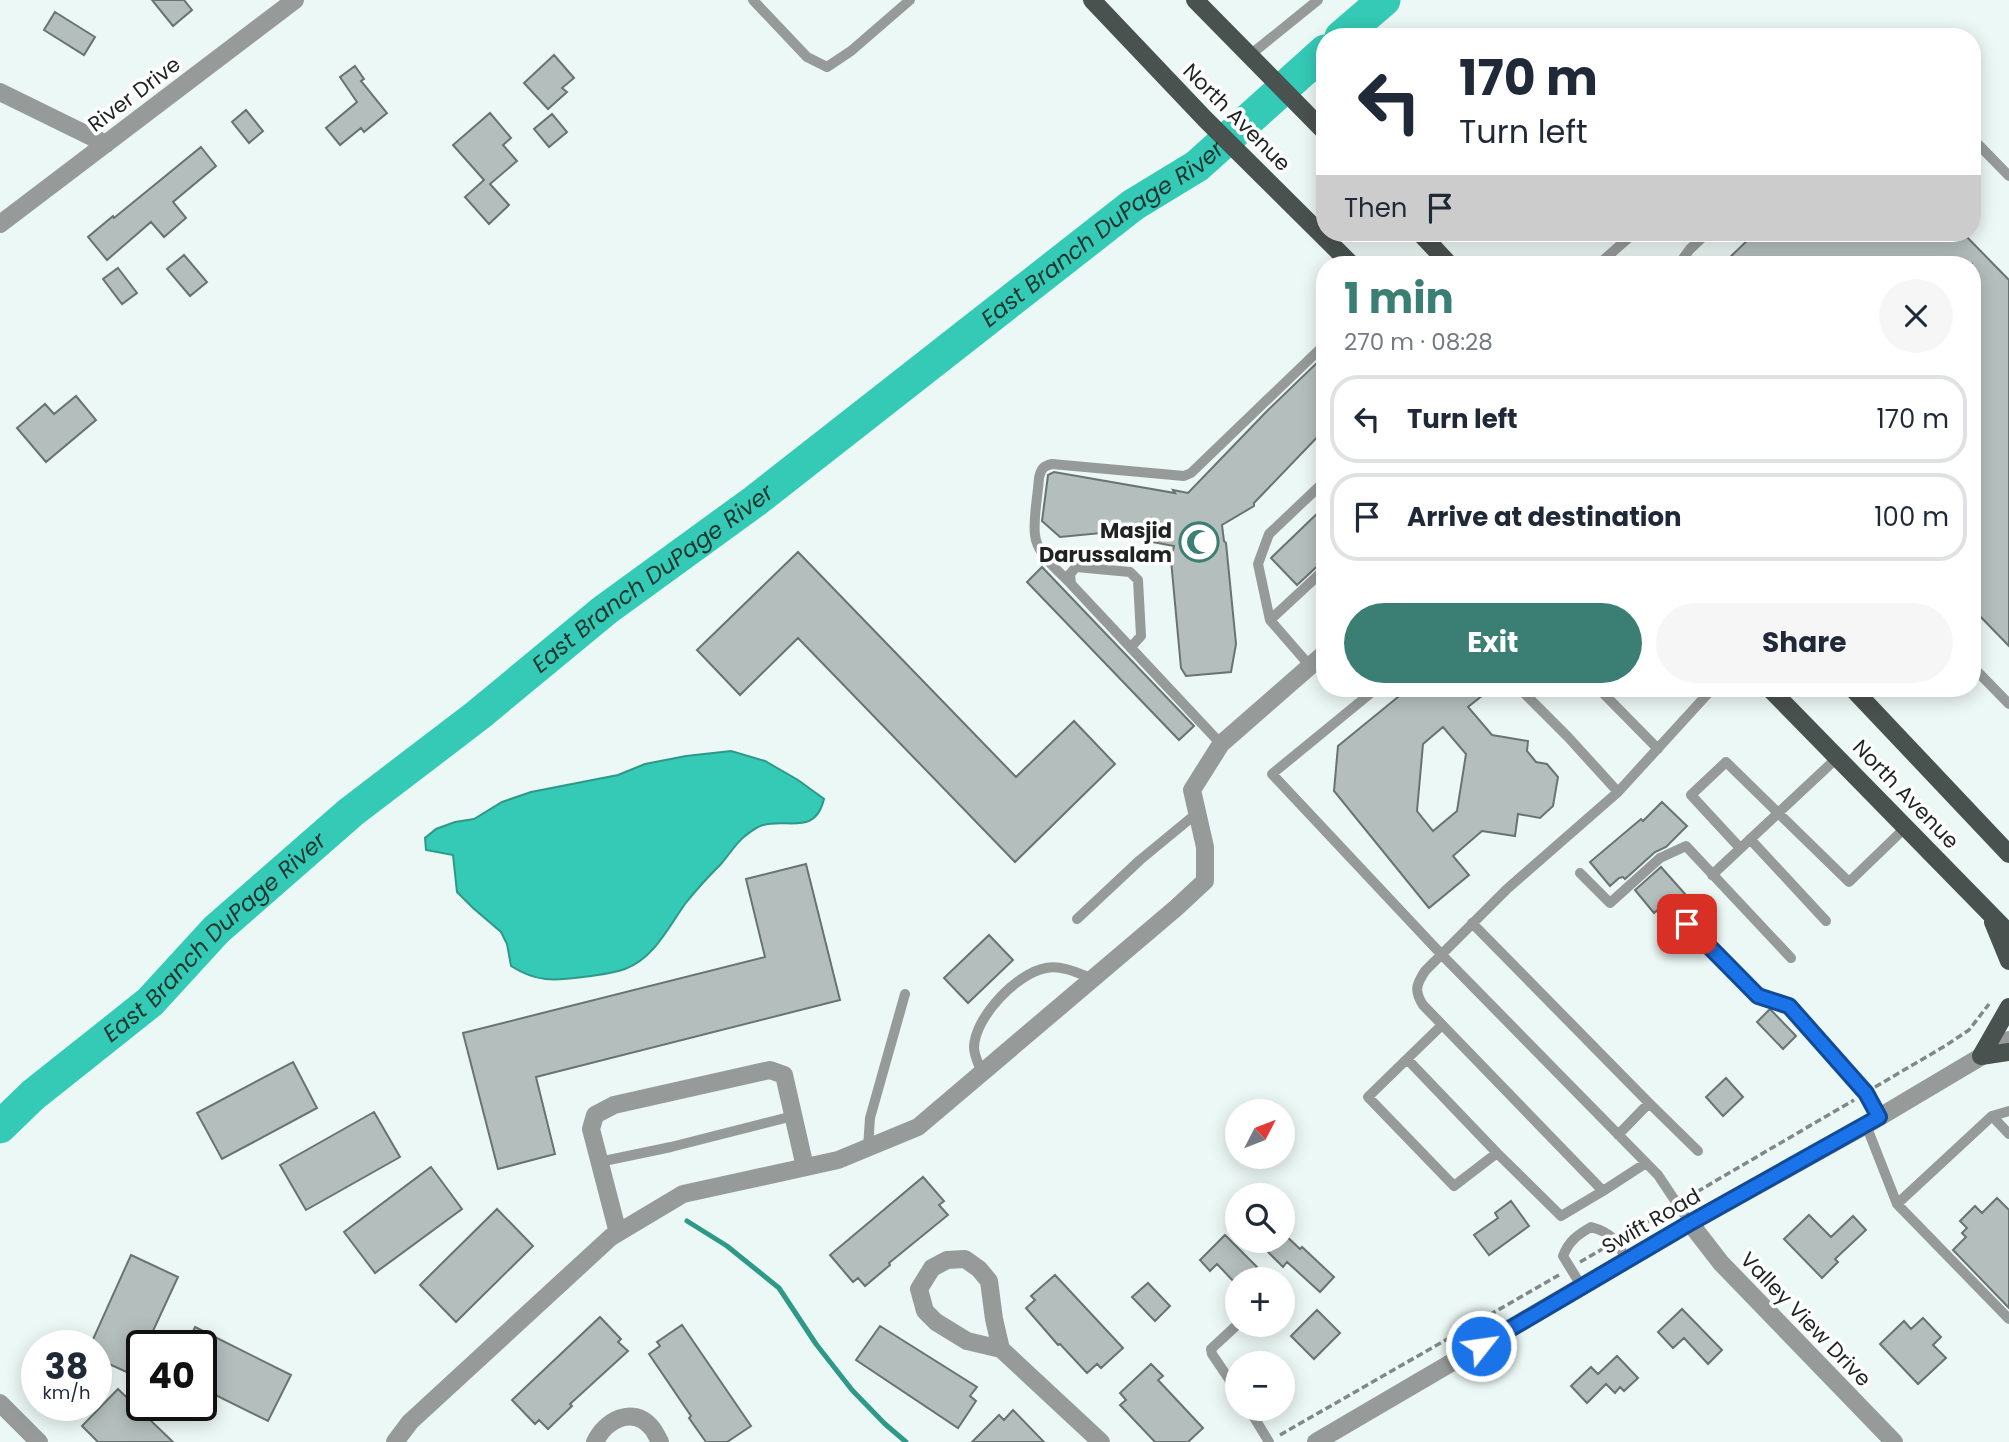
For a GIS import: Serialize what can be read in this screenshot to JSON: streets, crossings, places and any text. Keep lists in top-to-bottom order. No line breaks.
{"streets":{"main road":["North Avenue"],"street":["River Drive","Swift Road","Valley View Drive"]},"crossings":[["Swift Road","Valley View Drive"]],"water":["East Branch DuPage River"],"places":{"mosque":["Masjid Darussalam"]},"north":"top right","page":{"turn":["170 m","Turn left"],"then":"Then","heading":["1 min","270 m · 08:28"],"list":[{"name":"Turn left","value":"170 m"},{"name":"Arrive at destination","value":"100 m"}],"buttons":["Exit","Share"],"map_buttons":["+","−"],"speed":"38 km/h","limit":"40"}}
